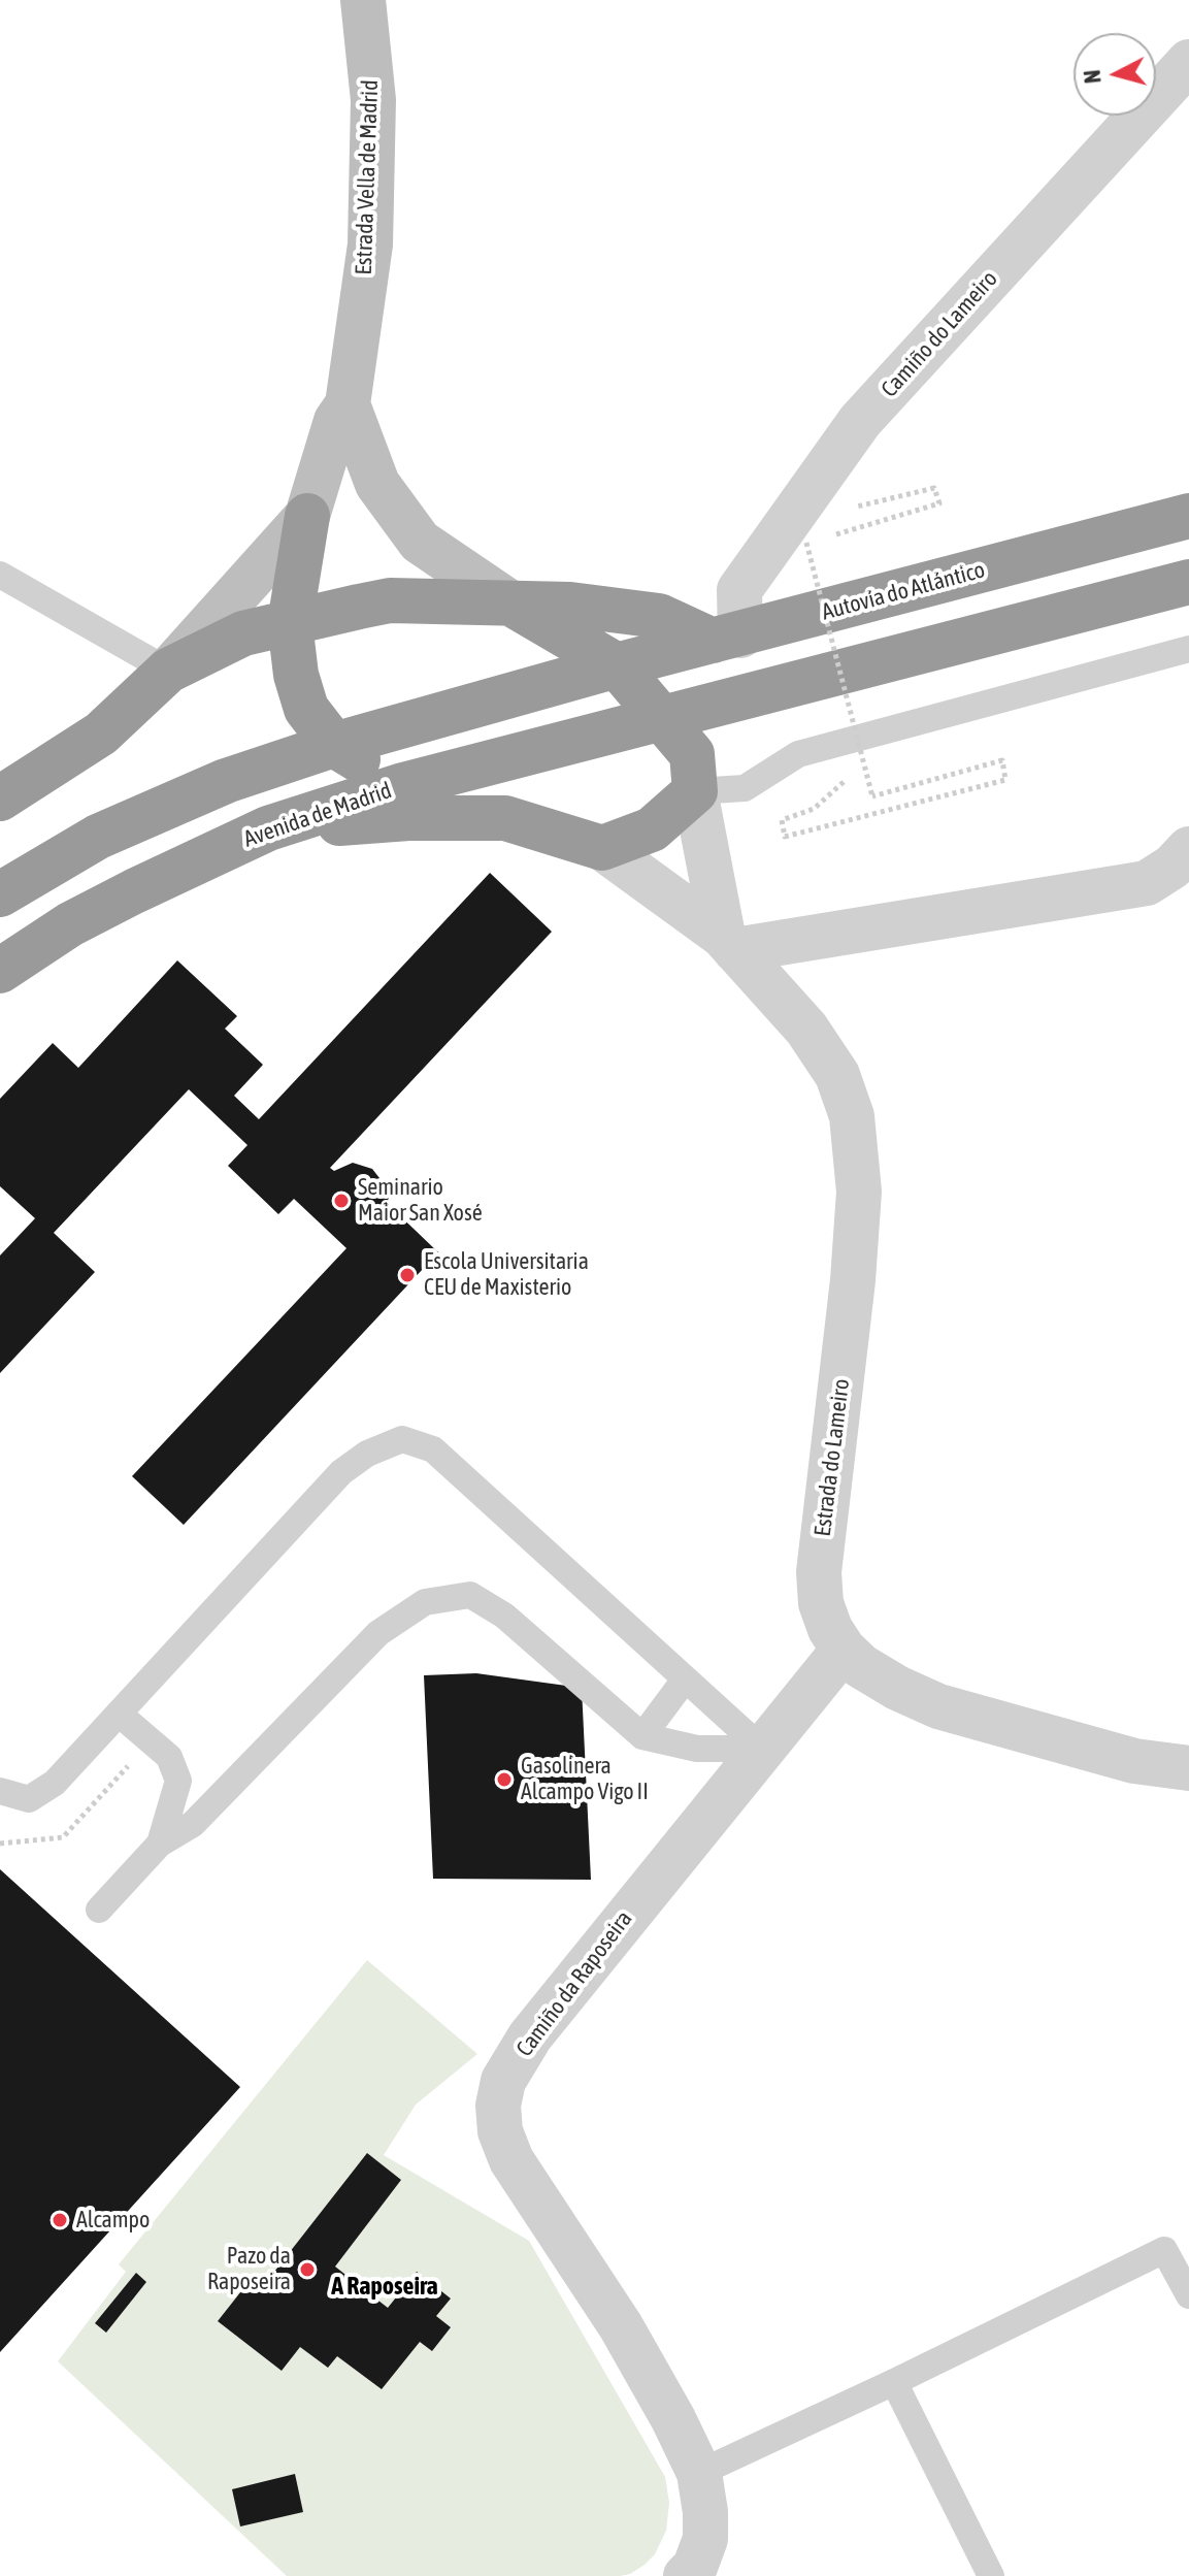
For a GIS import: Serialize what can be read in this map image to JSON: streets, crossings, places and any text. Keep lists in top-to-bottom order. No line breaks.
{"streets":{"highway":["Autovía do Atlántico","Avenida de Madrid"],"main road":["Estrada Vella de Madrid"],"street":["Camiño do Lameiro","Estrada do Lameiro","Camiño da Raposeira"]},"crossings":[["Camiño do Lameiro","Autovía do Atlántico"],["Estrada do Lameiro","Camiño da Raposeira"]],"districts":["A Raposeira"],"places":["Seminario Maior San Xosé","Escola Universitaria CEU de Maxisterio","Gasolinera Alcampo Vigo II","Alcampo","Pazo da Raposeira"],"north":"left"}
